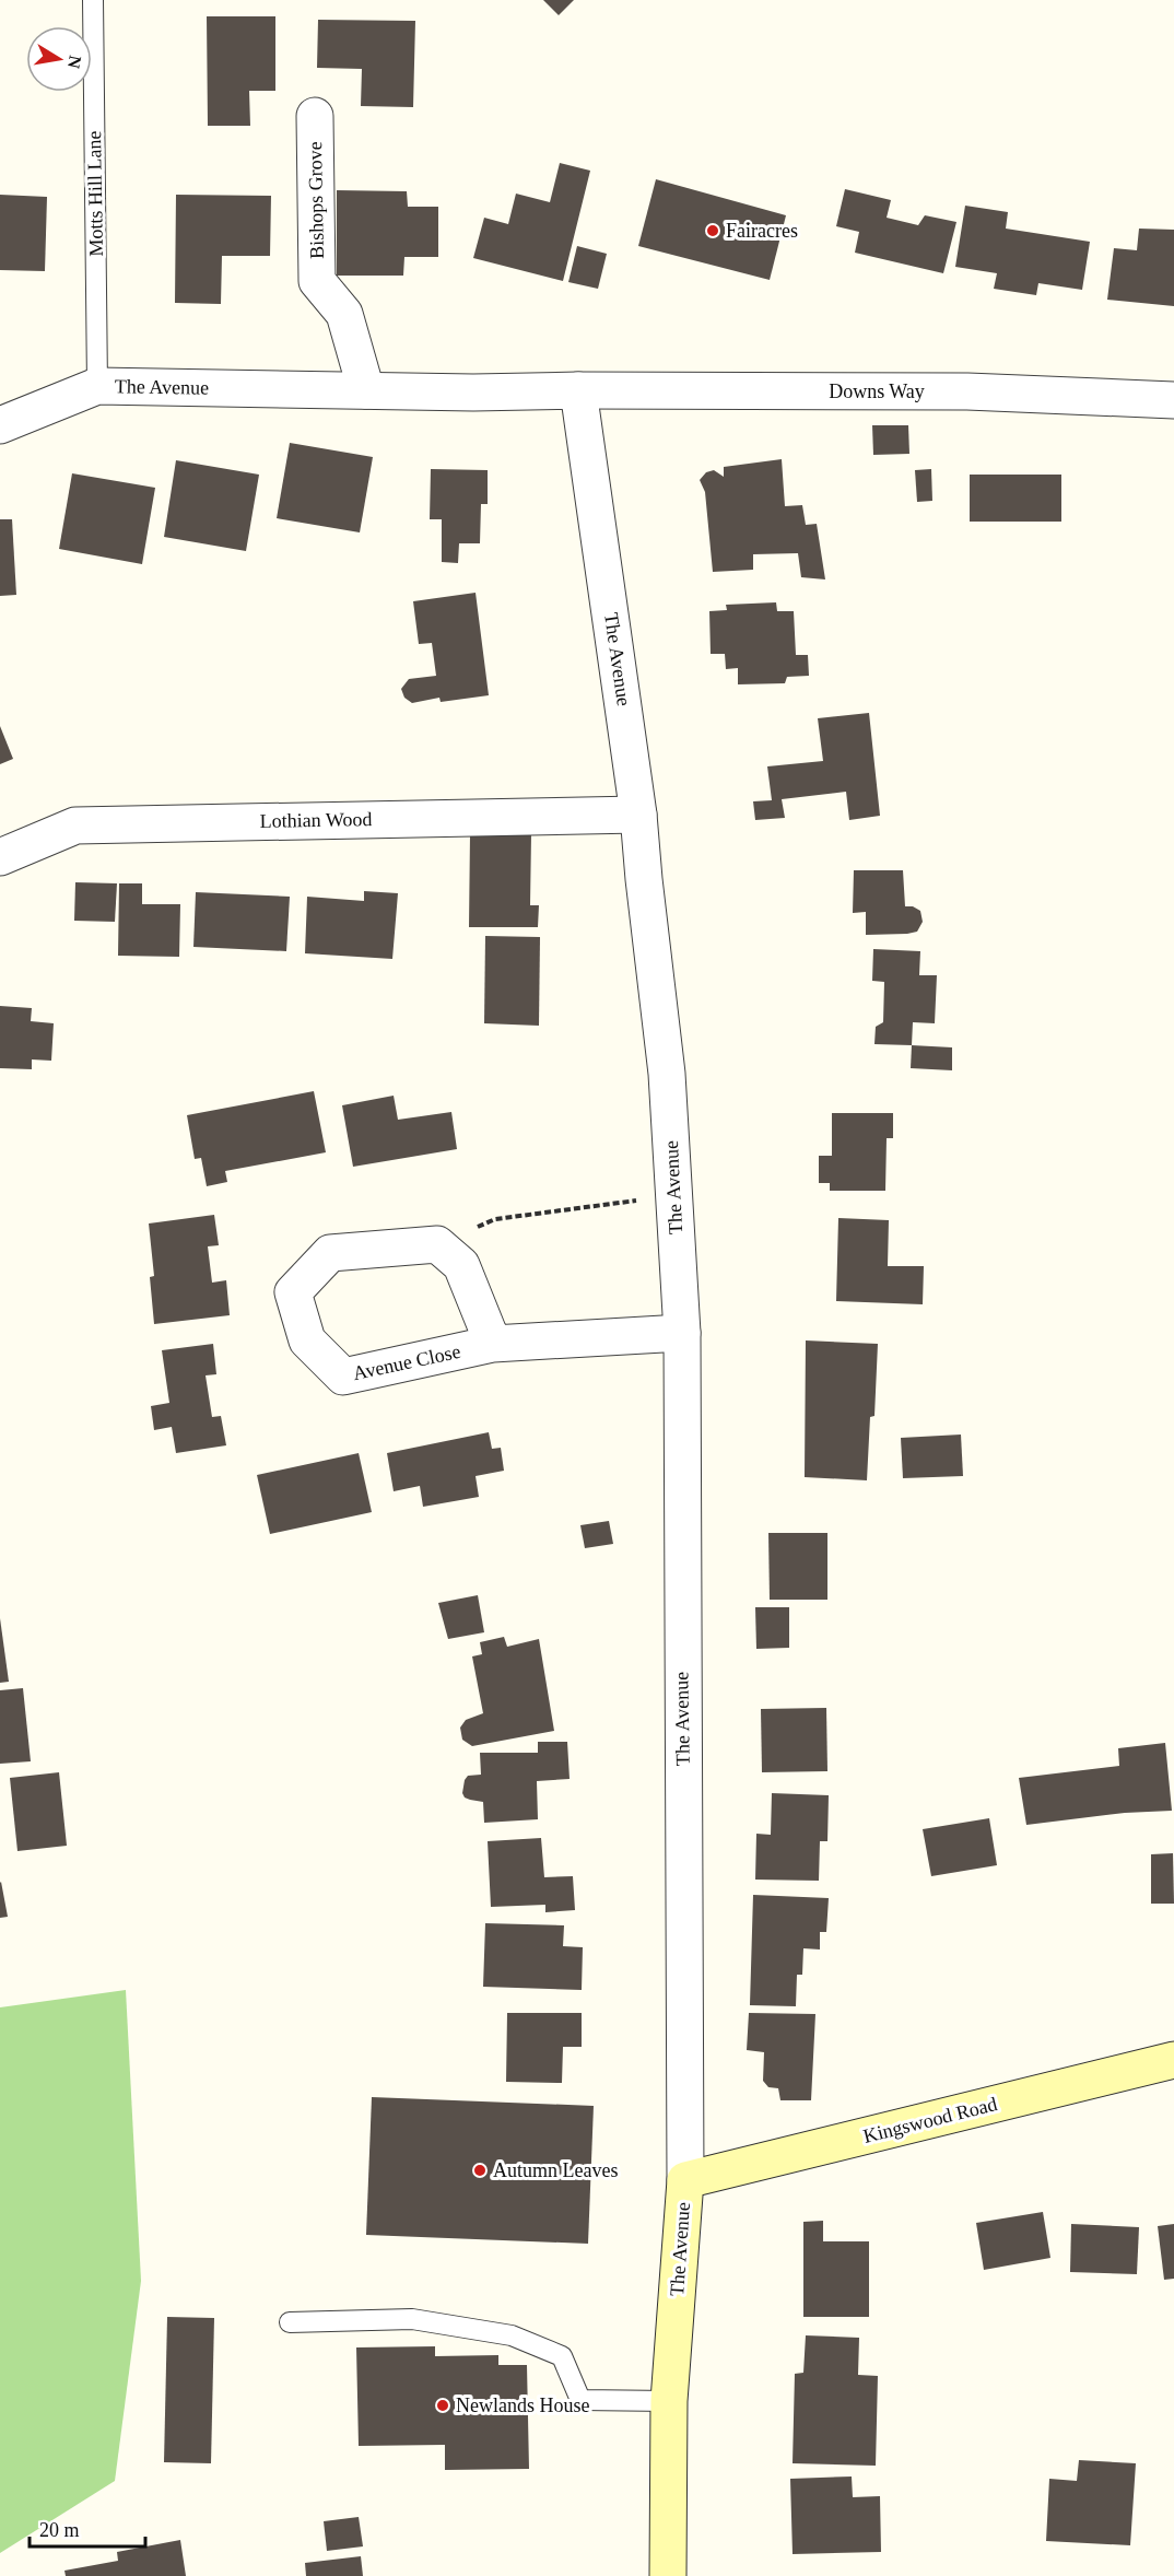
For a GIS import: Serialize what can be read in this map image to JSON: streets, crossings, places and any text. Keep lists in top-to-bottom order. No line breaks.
{"streets":{"street":["Bishops Grove","The Avenue","Downs Way","Lothian Wood","Avenue Close","Kingswood Road"],"lane":["Motts Hill Lane"]},"crossings":[["Motts Hill Lane","The Avenue"],["Bishops Grove","The Avenue"],["The Avenue","Downs Way"],["The Avenue","Lothian Wood"],["The Avenue","Avenue Close"],["The Avenue","Kingswood Road"]],"places":["Fairacres","Autumn Leaves","Newlands House"],"scale_bar":"20 m","north":"right"}
